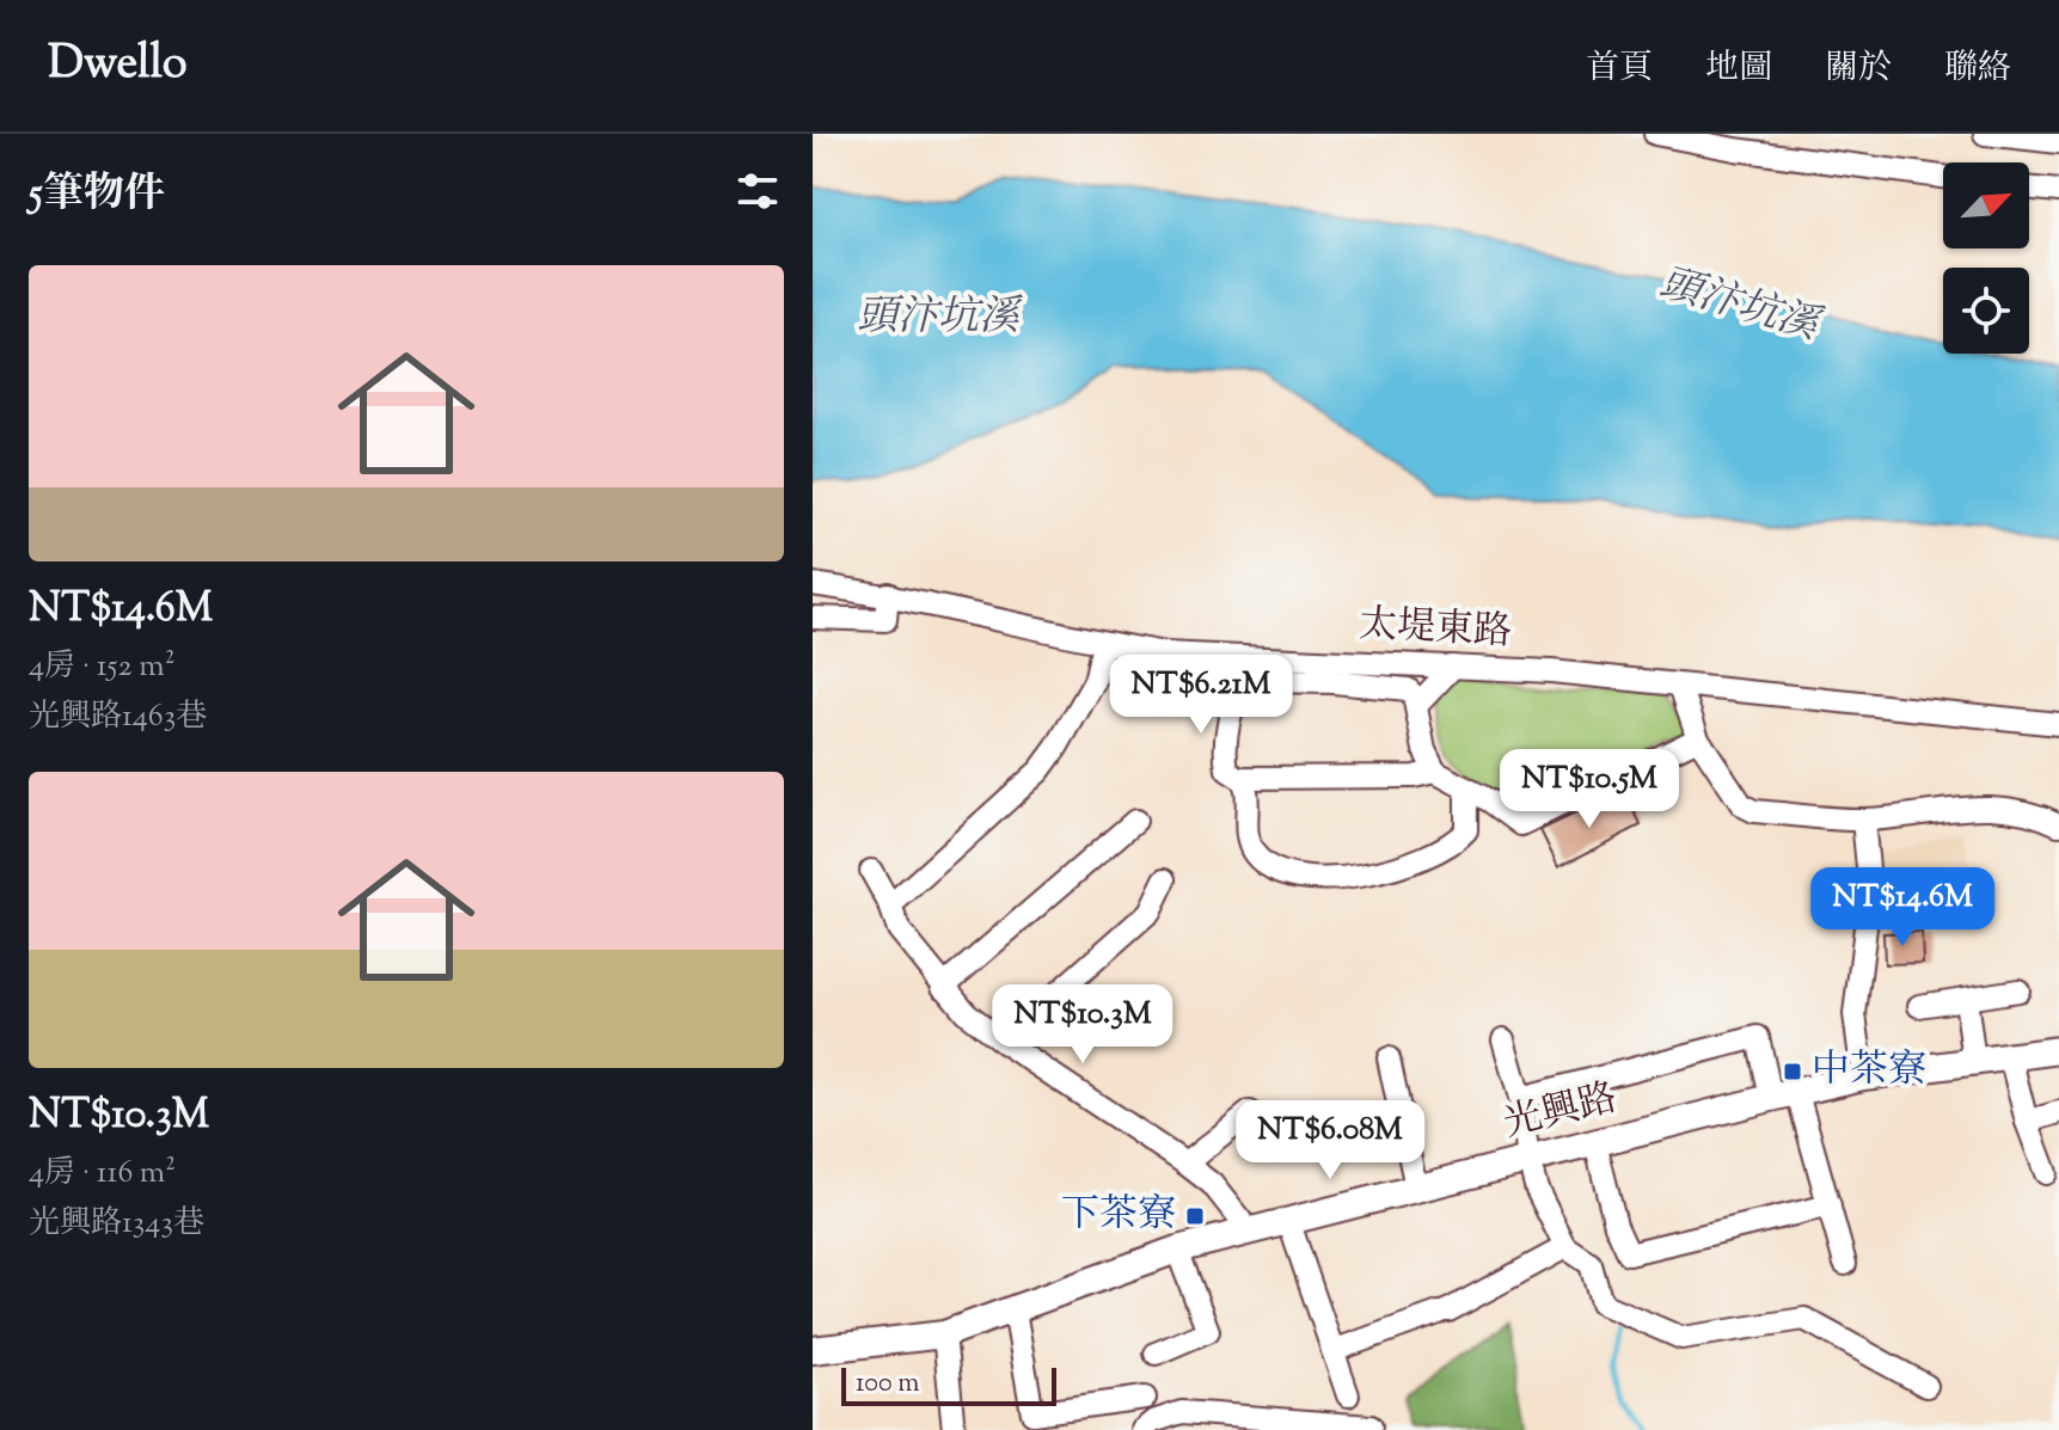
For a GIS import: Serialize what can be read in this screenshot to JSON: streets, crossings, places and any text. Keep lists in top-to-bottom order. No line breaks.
{"streets":{"main road":["光興路"],"street":["太堤東路"]},"water":["頭汴坑溪"],"places":{"transit":["中茶寮","下茶寮"]},"scale_bar":"100 m","north":"top right","page":{"header":"Dwello","nav":["首頁","地圖","關於","聯絡"],"heading":"5筆物件","list":[{"name":"NT$14.6M","note":"4房 · 152 m² · 光興路1463巷"},{"name":"NT$10.3M","note":"4房 · 116 m² · 光興路1343巷"}],"price":["NT$6.21M","NT$10.5M","NT$14.6M","NT$10.3M","NT$6.08M"],"scale":"100 m"}}
